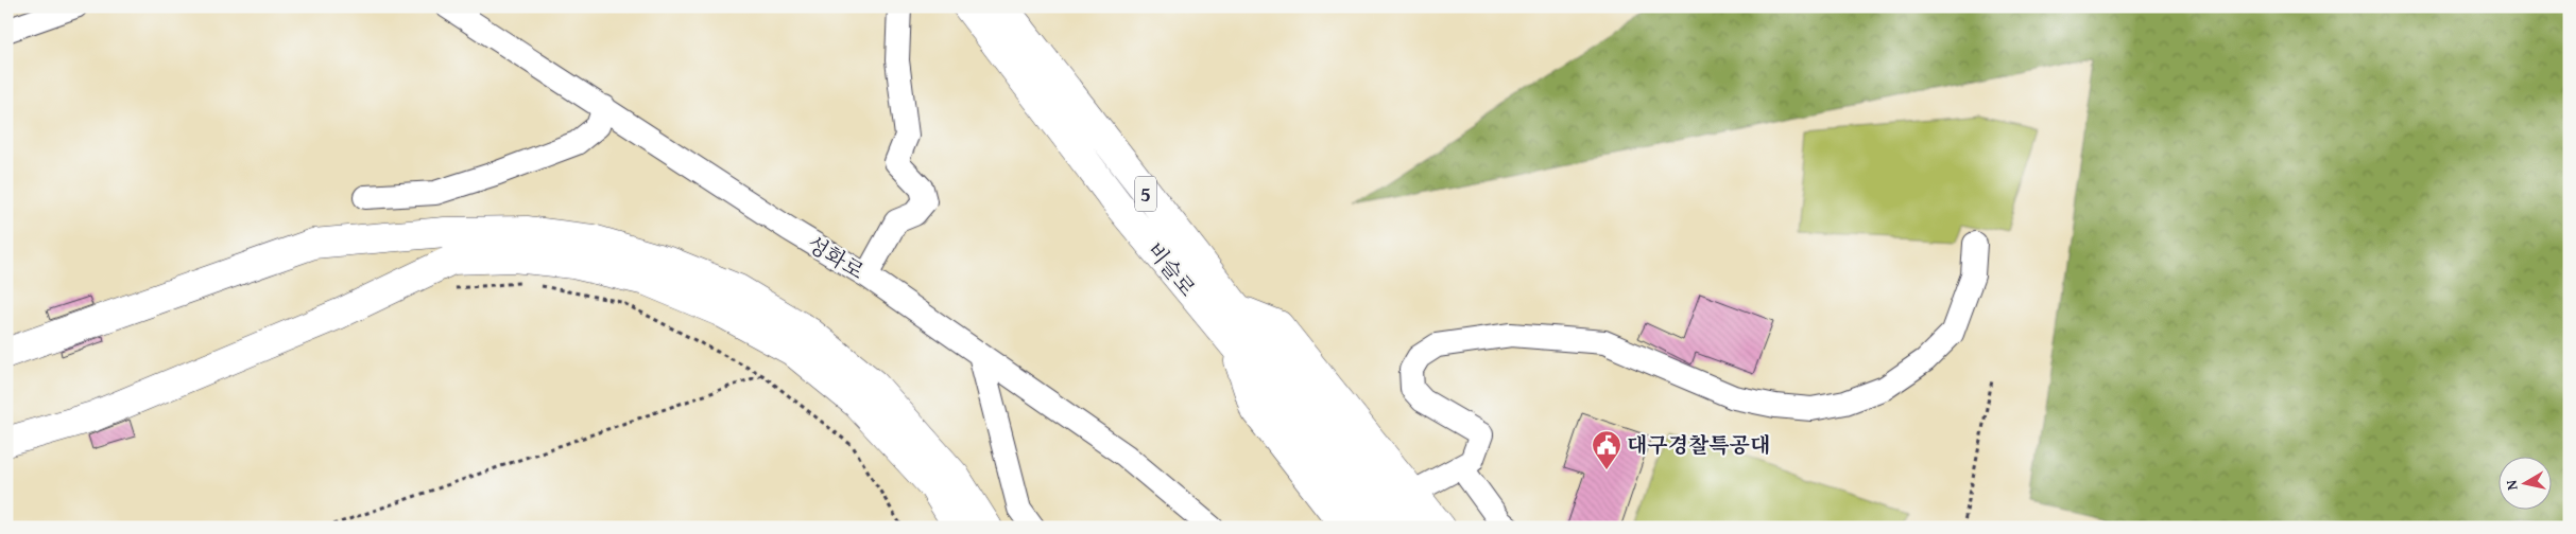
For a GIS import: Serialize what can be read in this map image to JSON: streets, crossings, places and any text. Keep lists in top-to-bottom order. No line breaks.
{"streets":{"main road":["5","비슬로"],"street":["성화로"]},"places":{"public building":["대구경찰특공대"]},"north":"left"}
